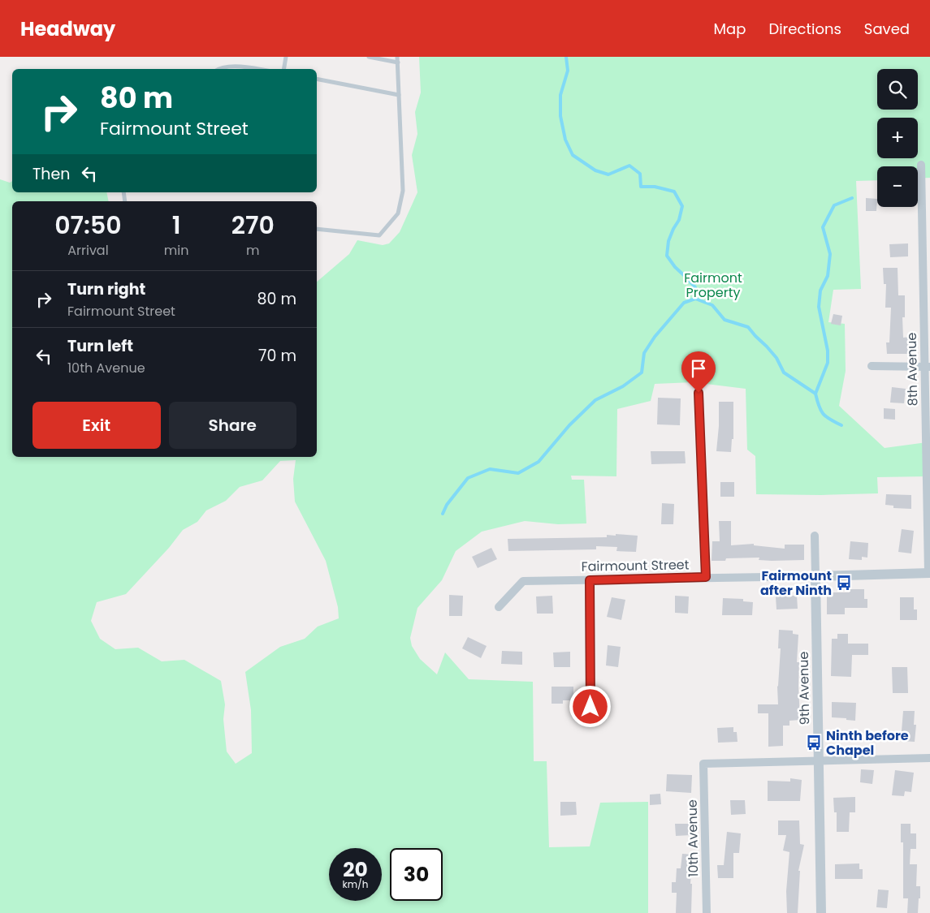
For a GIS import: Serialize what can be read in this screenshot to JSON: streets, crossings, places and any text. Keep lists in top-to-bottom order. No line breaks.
{"streets":{"street":["8th Avenue","Fairmount Street","9th Avenue","10th Avenue"]},"crossings":[["8th Avenue","Fairmount Street"],["Fairmount Street","9th Avenue"],["9th Avenue","10th Avenue"]],"parks":["Fairmont Property"],"places":{"bus stop":["Fairmount after Ninth","Ninth before Chapel"]},"page":{"header":"Headway","nav":["Map","Directions","Saved"],"map_buttons":["+","−"],"turn":["80 m","Fairmount Street"],"then":"Then","eta":["07:50","Arrival","1","min","270","m"],"list":[{"name":"Turn right","note":"Fairmount Street","value":"80 m"},{"name":"Turn left","note":"10th Avenue","value":"70 m"}],"buttons":["Exit","Share"],"speed":"20 km/h","limit":"30"}}
